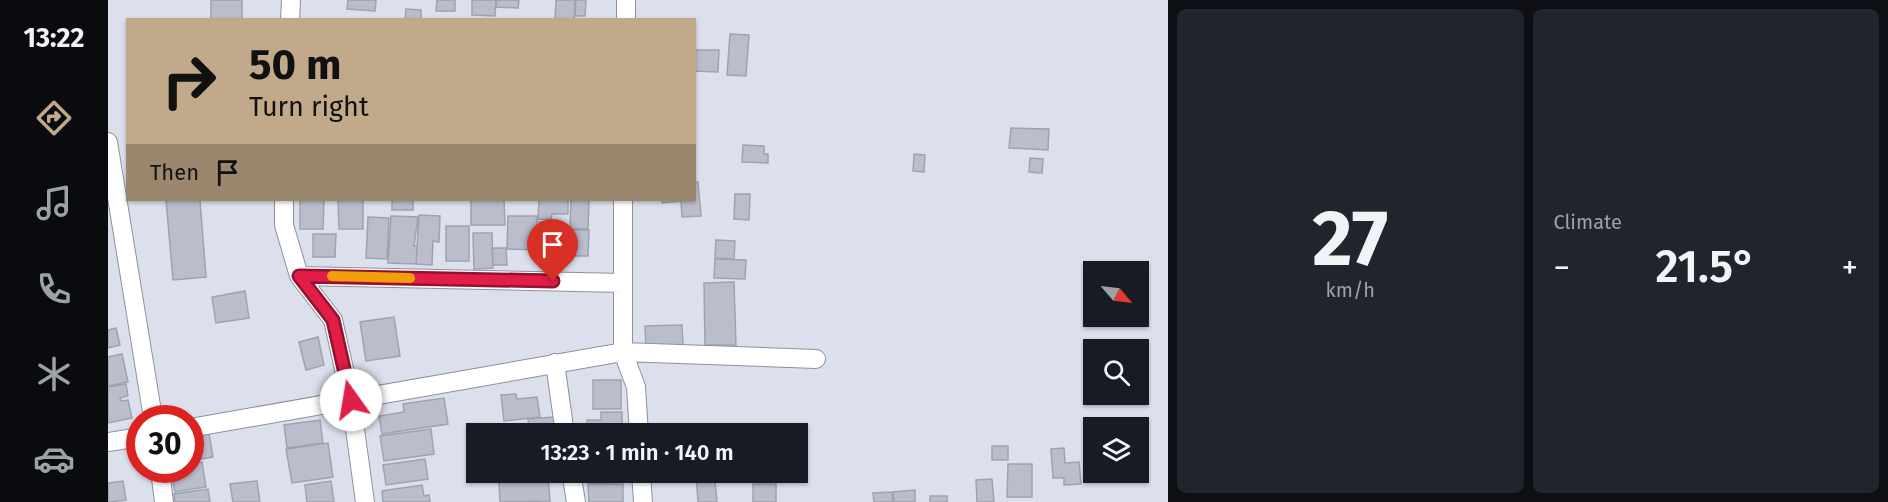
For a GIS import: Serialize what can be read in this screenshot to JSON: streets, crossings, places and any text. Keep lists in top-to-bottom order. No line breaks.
{"north":"bottom right","page":{"tabs":"13:22","tile":[["27","km/h"],"Climate"],"turn":["50 m","Turn right"],"then":"Then","heat":["−","21.5°","+"],"limit":"30","trip":"13:23 · 1 min · 140 m"}}
